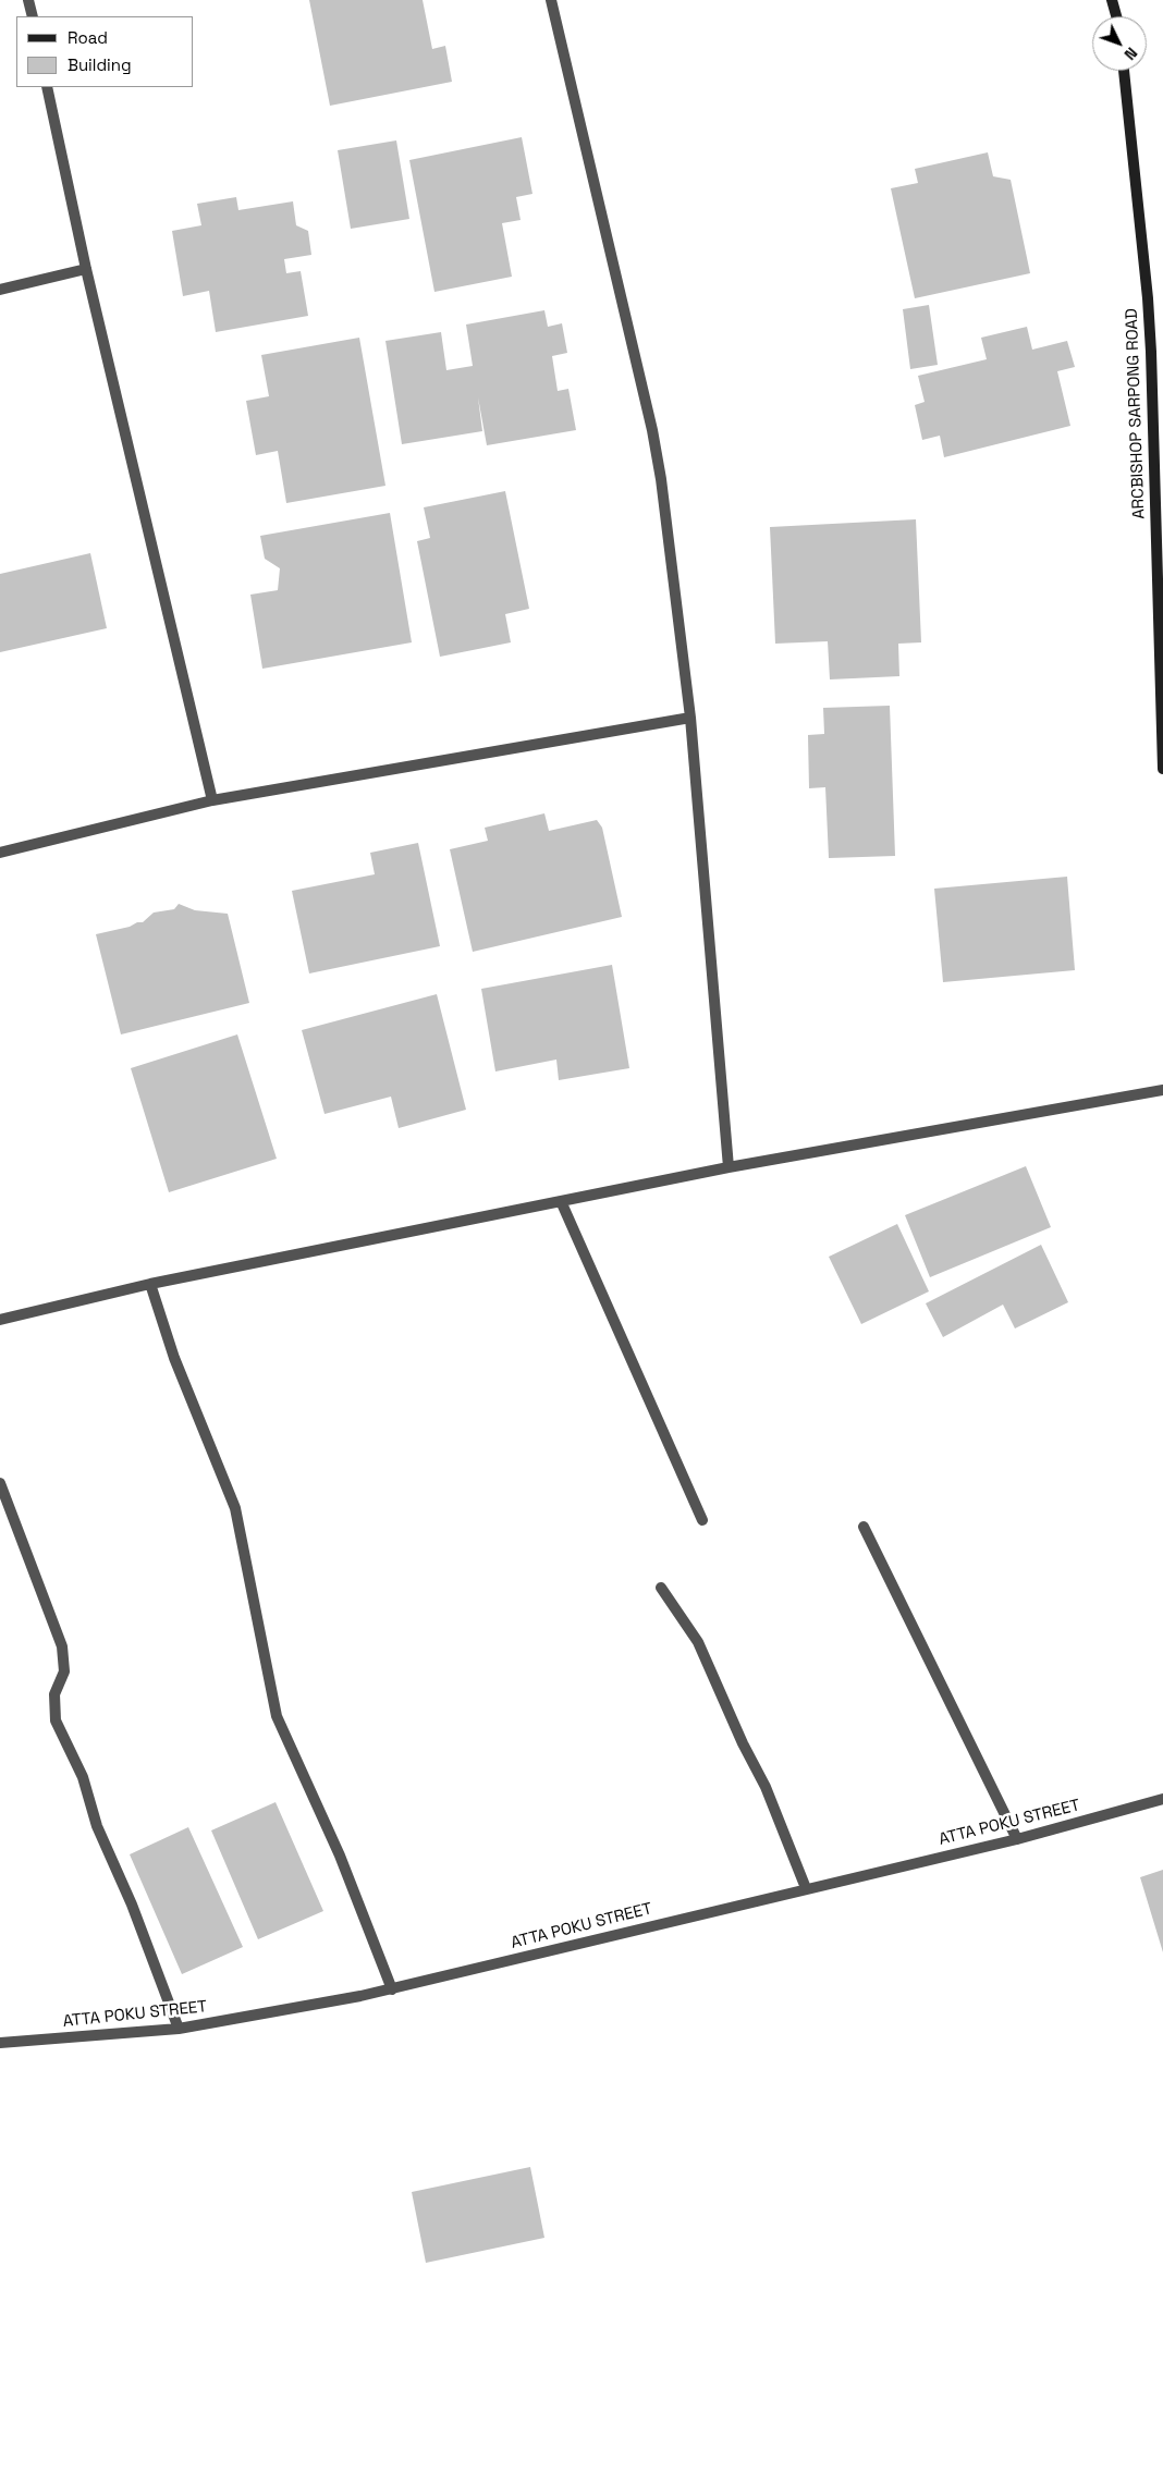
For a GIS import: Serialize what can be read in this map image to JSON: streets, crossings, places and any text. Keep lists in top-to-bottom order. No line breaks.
{"streets":{"street":["ARCBISHOP SARPONG ROAD","ATTA POKU STREET"]},"legend":["Road","Building"],"north":"bottom right"}
